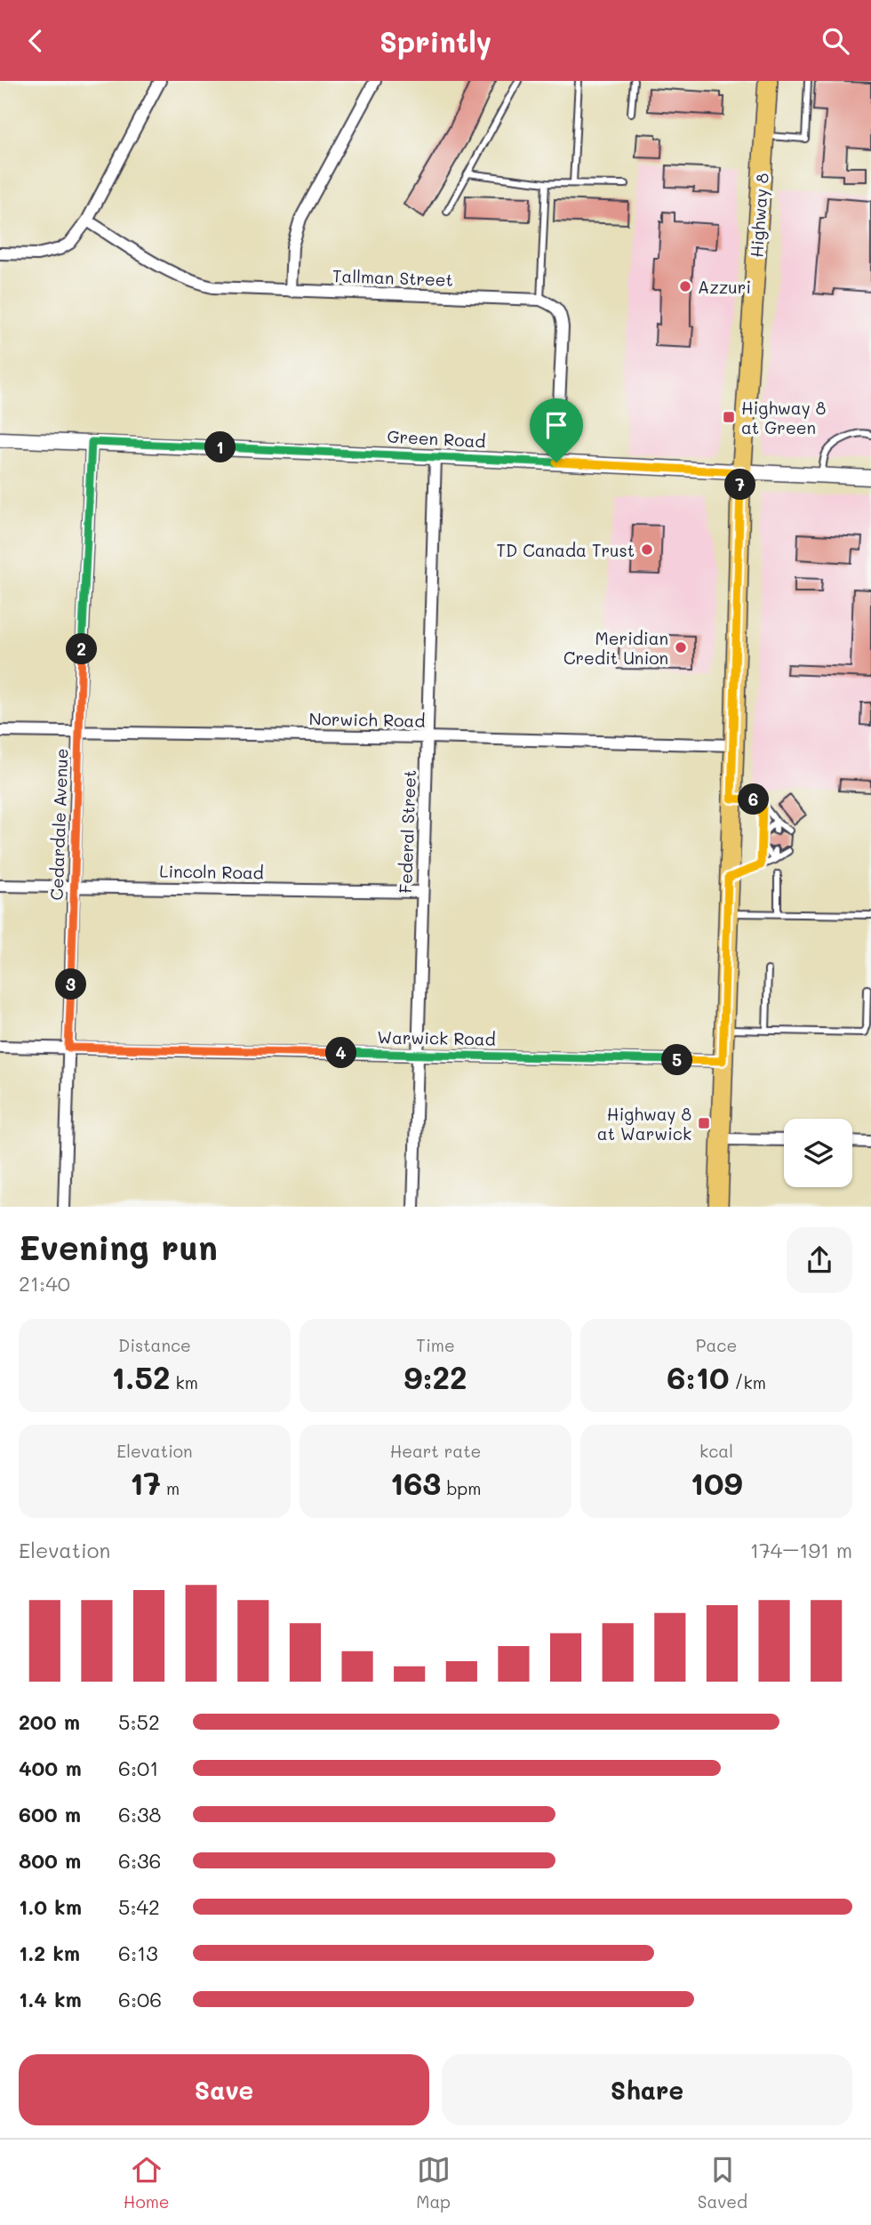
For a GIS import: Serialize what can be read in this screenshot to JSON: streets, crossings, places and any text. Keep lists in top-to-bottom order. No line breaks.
{"streets":{"main road":["Highway 8"],"street":["Tallman Street","Green Road","Norwich Road","Cedardale Avenue","Federal Street","Lincoln Road","Warwick Road"]},"crossings":[["Highway 8","Green Road"],["Highway 8","Norwich Road"],["Highway 8","Warwick Road"],["Green Road","Cedardale Avenue"],["Green Road","Federal Street"],["Norwich Road","Cedardale Avenue"],["Norwich Road","Federal Street"],["Cedardale Avenue","Lincoln Road"],["Cedardale Avenue","Warwick Road"],["Federal Street","Lincoln Road"],["Federal Street","Warwick Road"]],"places":{"other":["Azzuri","TD Canada Trust","Meridian Credit Union"],"transit":["Highway 8 at Green","Highway 8 at Warwick"]},"page":{"header":"Sprintly","pins":["1","7","2","6","3","4","5"],"heading":["Evening run","21:40"],"stats":[["Distance","1.52 km"],["Time","9:22"],["Pace","6:10 /km"],["Elevation","17 m"],["Heart rate","163 bpm"],["kcal","109"]],"chart":["Elevation","174–191 m"],"list":[{"name":"200 m","note":"5:52"},{"name":"400 m","note":"6:01"},{"name":"600 m","note":"6:38"},{"name":"800 m","note":"6:36"},{"name":"1.0 km","note":"5:42"},{"name":"1.2 km","note":"6:13"},{"name":"1.4 km","note":"6:06"}],"buttons":["Save","Share"],"tabs":["Home","Map","Saved"]}}
